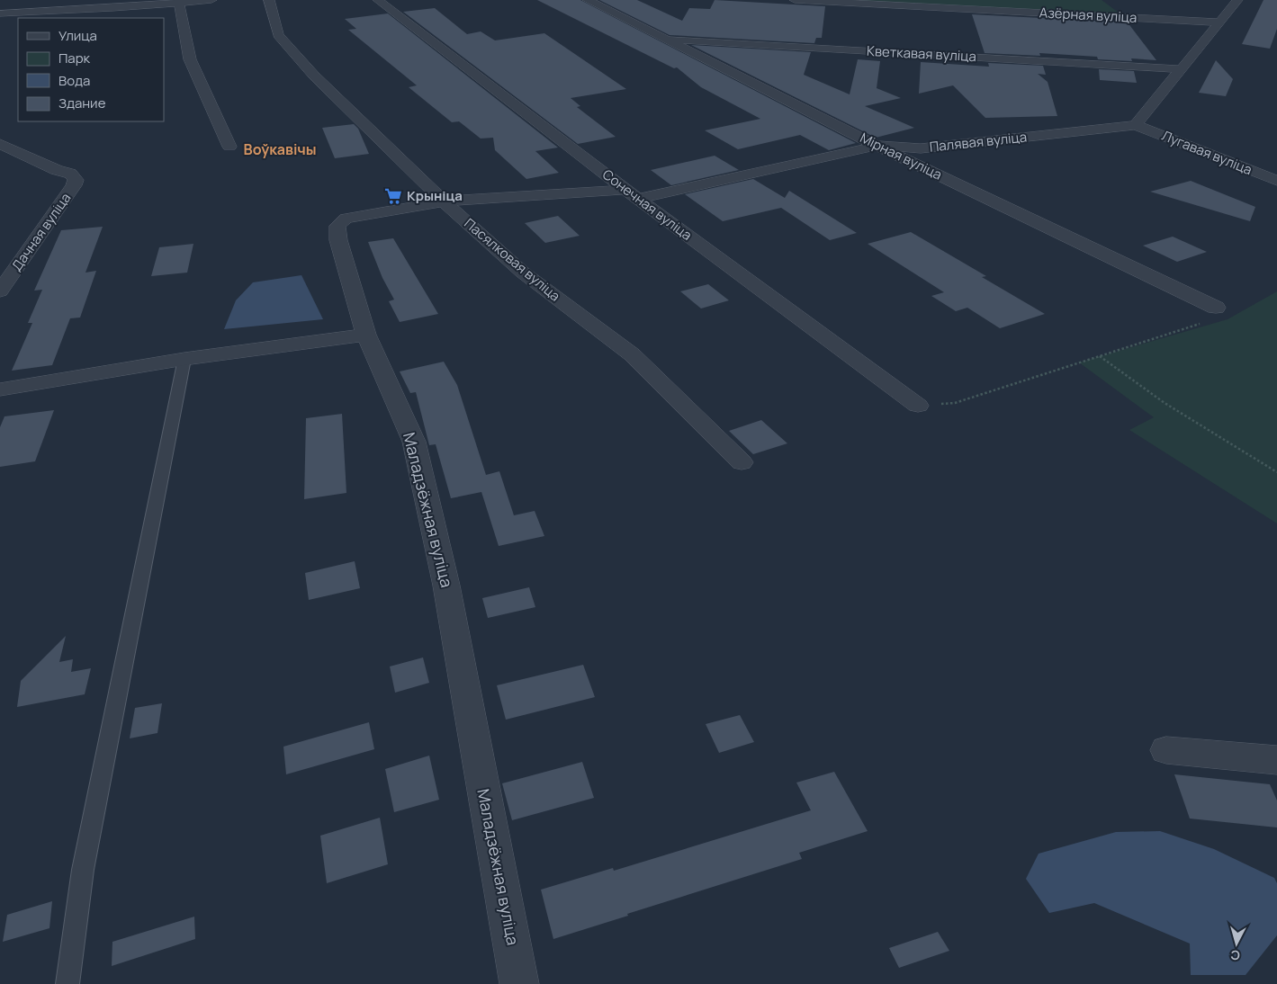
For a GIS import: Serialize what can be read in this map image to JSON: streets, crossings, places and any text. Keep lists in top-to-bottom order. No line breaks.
{"streets":{"street":["Азёрная вуліца","Кветкавая вуліца","Палявая вуліца","Лугавая вуліца","Мірная вуліца","Сонечная вуліца","Дачная вуліца","Пасялковая вуліца","Маладзёжная вуліца"]},"crossings":[["Кветкавая вуліца","Мірная вуліца"],["Палявая вуліца","Лугавая вуліца"],["Палявая вуліца","Мірная вуліца"],["Палявая вуліца","Сонечная вуліца"],["Палявая вуліца","Маладзёжная вуліца"],["Сонечная вуліца","Маладзёжная вуліца"],["Пасялковая вуліца","Маладзёжная вуліца"]],"districts":["Воўкавічы"],"places":{"supermarket":["Крыніца"]},"legend":["Улица","Парк","Вода","Здание"],"north":"bottom"}
